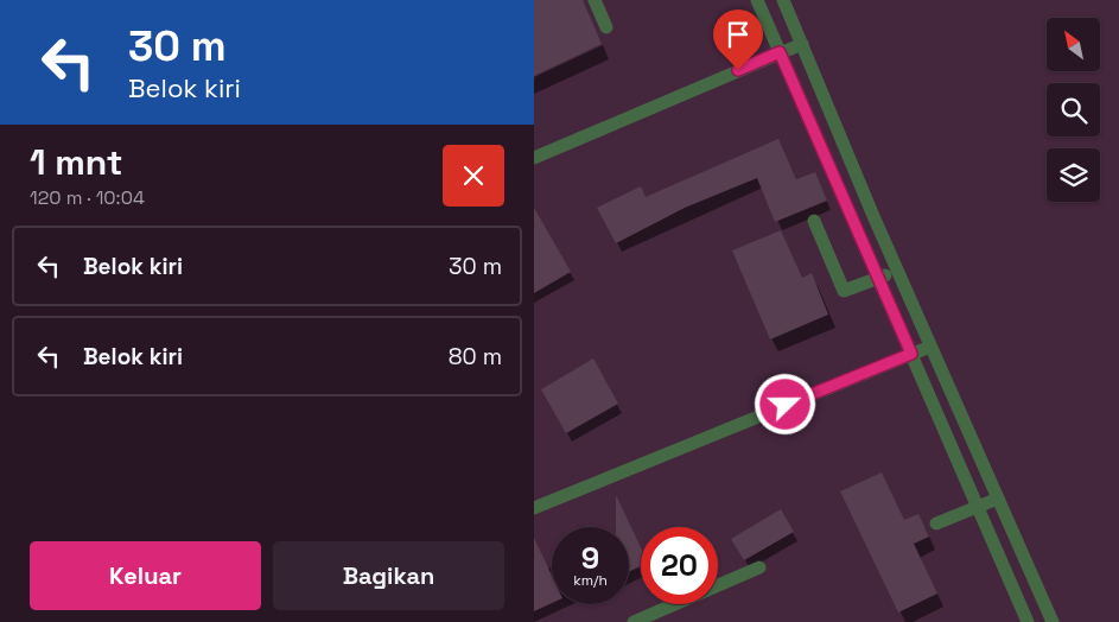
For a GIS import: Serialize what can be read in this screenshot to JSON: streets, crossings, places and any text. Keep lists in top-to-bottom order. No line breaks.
{"north":"top left","page":{"turn":["30 m","Belok kiri"],"heading":["1 mnt","120 m · 10:04"],"list":[{"name":"Belok kiri","value":"30 m"},{"name":"Belok kiri","value":"80 m"}],"speed":"9 km/h","limit":"20","buttons":["Keluar","Bagikan"]}}
